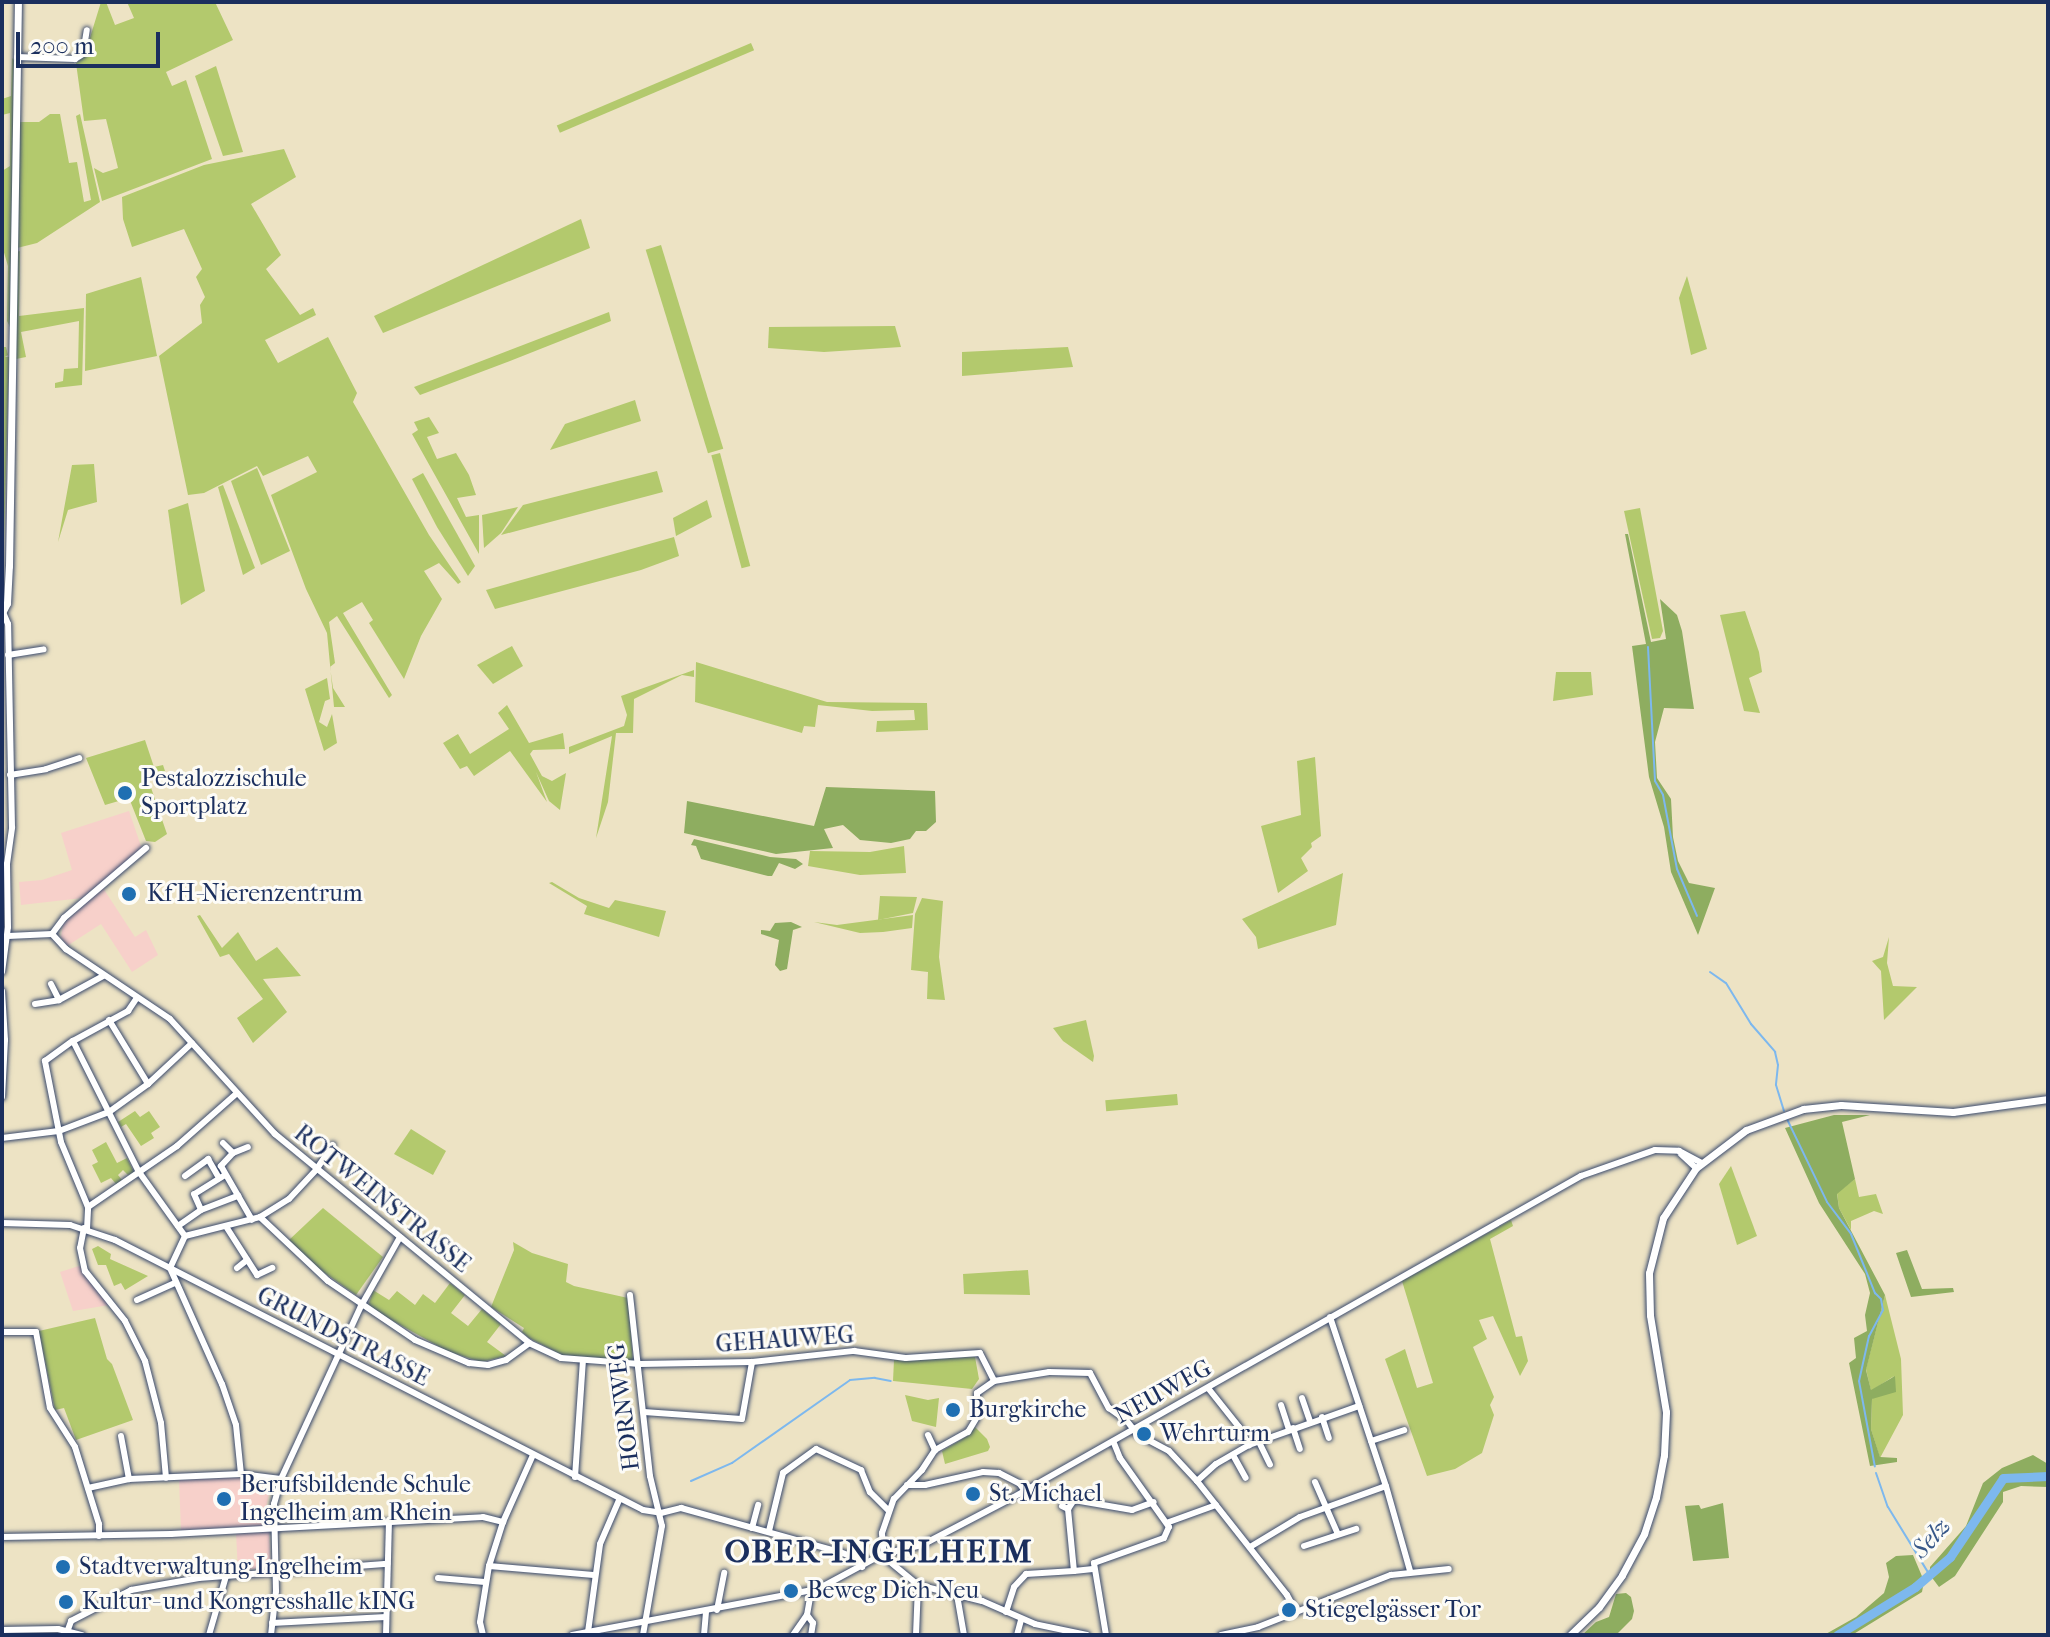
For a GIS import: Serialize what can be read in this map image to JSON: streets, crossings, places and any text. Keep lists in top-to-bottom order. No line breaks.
{"streets":{"street":["ROTWEINSTRASSE","GRUNDSTRASSE","GEHAUWEG","NEUWEG","HORNWEG"]},"crossings":[["ROTWEINSTRASSE","GEHAUWEG"],["ROTWEINSTRASSE","HORNWEG"],["GRUNDSTRASSE","NEUWEG"],["GRUNDSTRASSE","HORNWEG"],["GEHAUWEG","HORNWEG"]],"districts":["OBER-INGELHEIM"],"water":["Selz"],"places":["Pestalozzischule Sportplatz","KfH-Nierenzentrum","Burgkirche","Wehrturm","St. Michael","Berufsbildende Schule Ingelheim am Rhein","Stadtverwaltung Ingelheim","Beweg Dich Neu","Kultur- und Kongresshalle kING","Stiegelgässer Tor"],"scale_bar":"200 m"}
